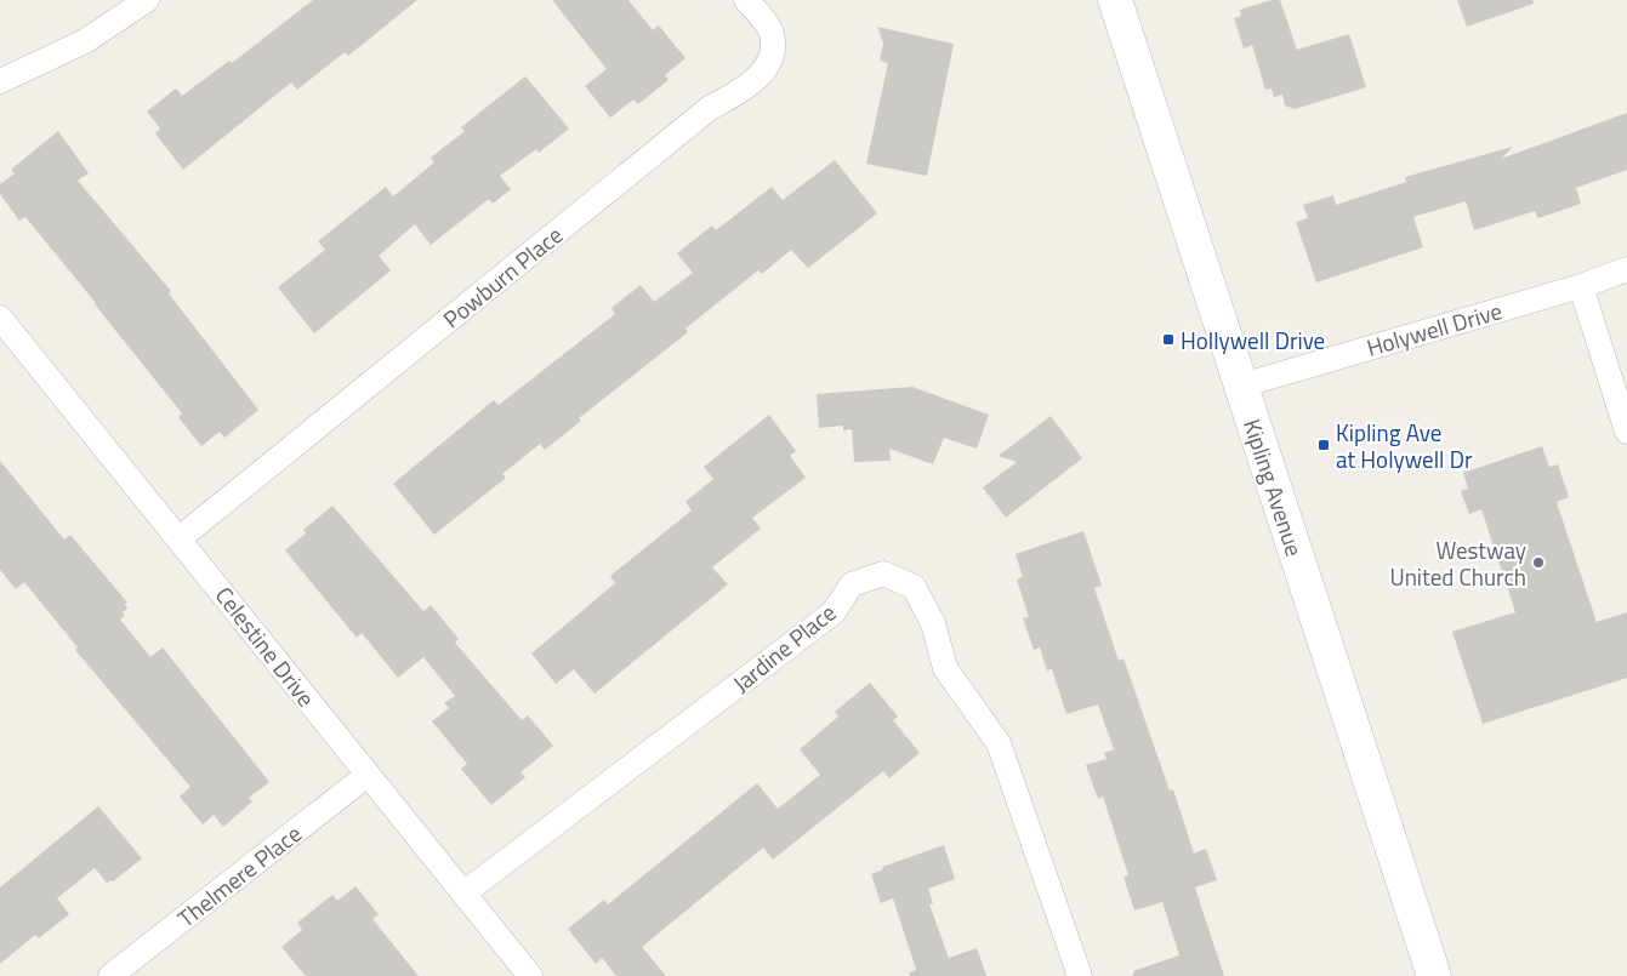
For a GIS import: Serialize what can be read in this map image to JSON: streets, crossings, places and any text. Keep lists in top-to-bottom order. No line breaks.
{"streets":{"main road":["Kipling Avenue"],"street":["Powburn Place","Holywell Drive","Celestine Drive","Jardine Place","Thelmere Place"]},"crossings":[["Powburn Place","Celestine Drive"],["Holywell Drive","Kipling Avenue"],["Celestine Drive","Jardine Place"],["Celestine Drive","Thelmere Place"]],"places":{"transit":["Hollywell Drive","Kipling Ave at Holywell Dr"],"other":["Westway United Church"]}}
